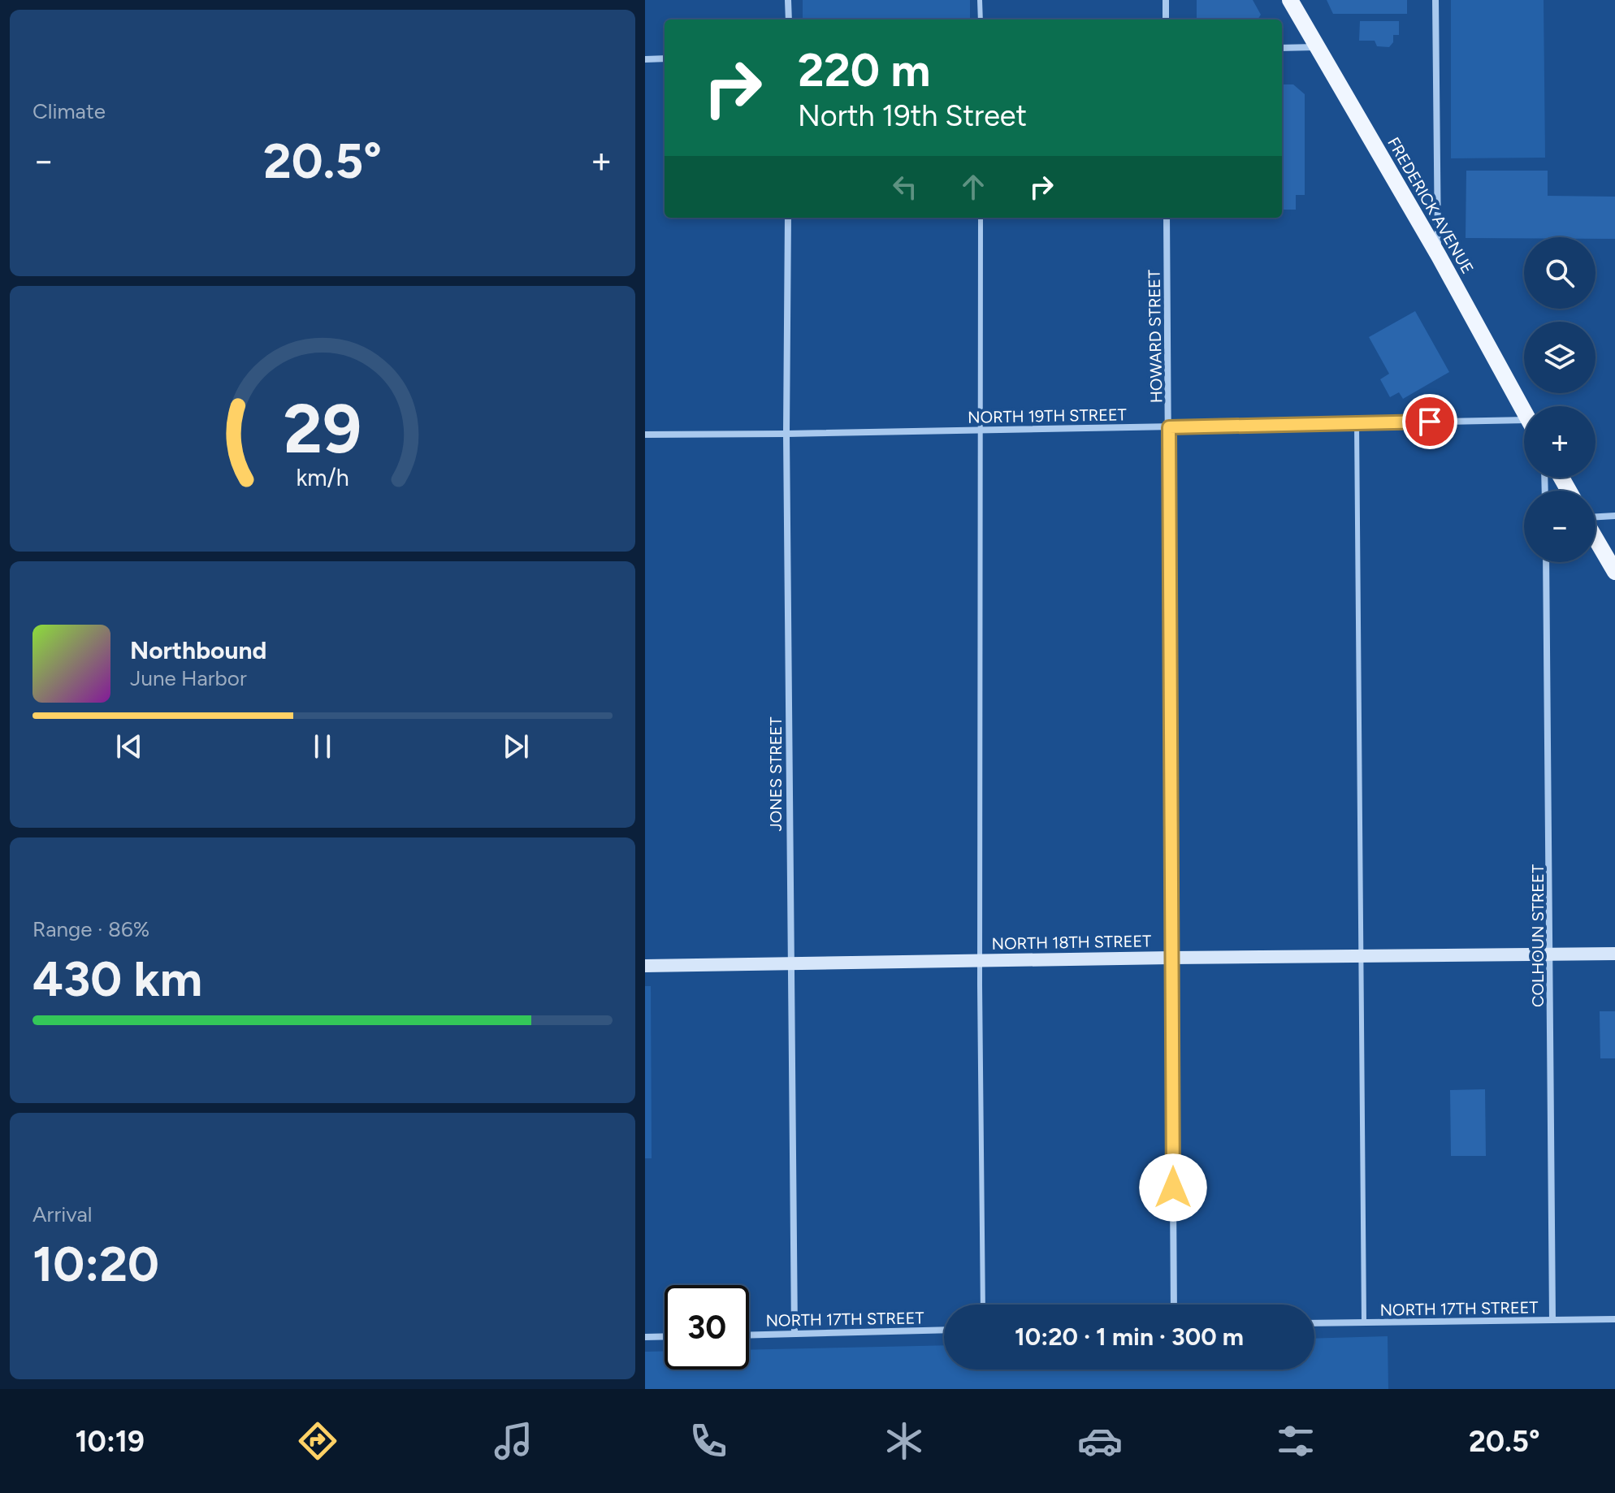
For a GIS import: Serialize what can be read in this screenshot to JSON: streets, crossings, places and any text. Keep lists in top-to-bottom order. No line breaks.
{"streets":{"main road":["FREDERICK AVENUE"],"street":["HOWARD STREET","NORTH 19TH STREET","JONES STREET","COLHOUN STREET","NORTH 18TH STREET","NORTH 17TH STREET"]},"crossings":[["HOWARD STREET","NORTH 19TH STREET"],["HOWARD STREET","NORTH 18TH STREET"],["NORTH 19TH STREET","JONES STREET"],["JONES STREET","NORTH 18TH STREET"],["JONES STREET","NORTH 17TH STREET"],["COLHOUN STREET","NORTH 18TH STREET"],["COLHOUN STREET","NORTH 17TH STREET"]],"page":{"tile":["Climate",["Range · 86%","430 km"],["Arrival","10:20"]],"turn":["220 m","North 19th Street"],"heat":["−","20.5°","+"],"map_buttons":["+","−"],"song":["Northbound","June Harbor"],"limit":"30","trip":"10:20 · 1 min · 300 m","tabs":["10:19","20.5°"],"gauge":["29","km/h"]}}
